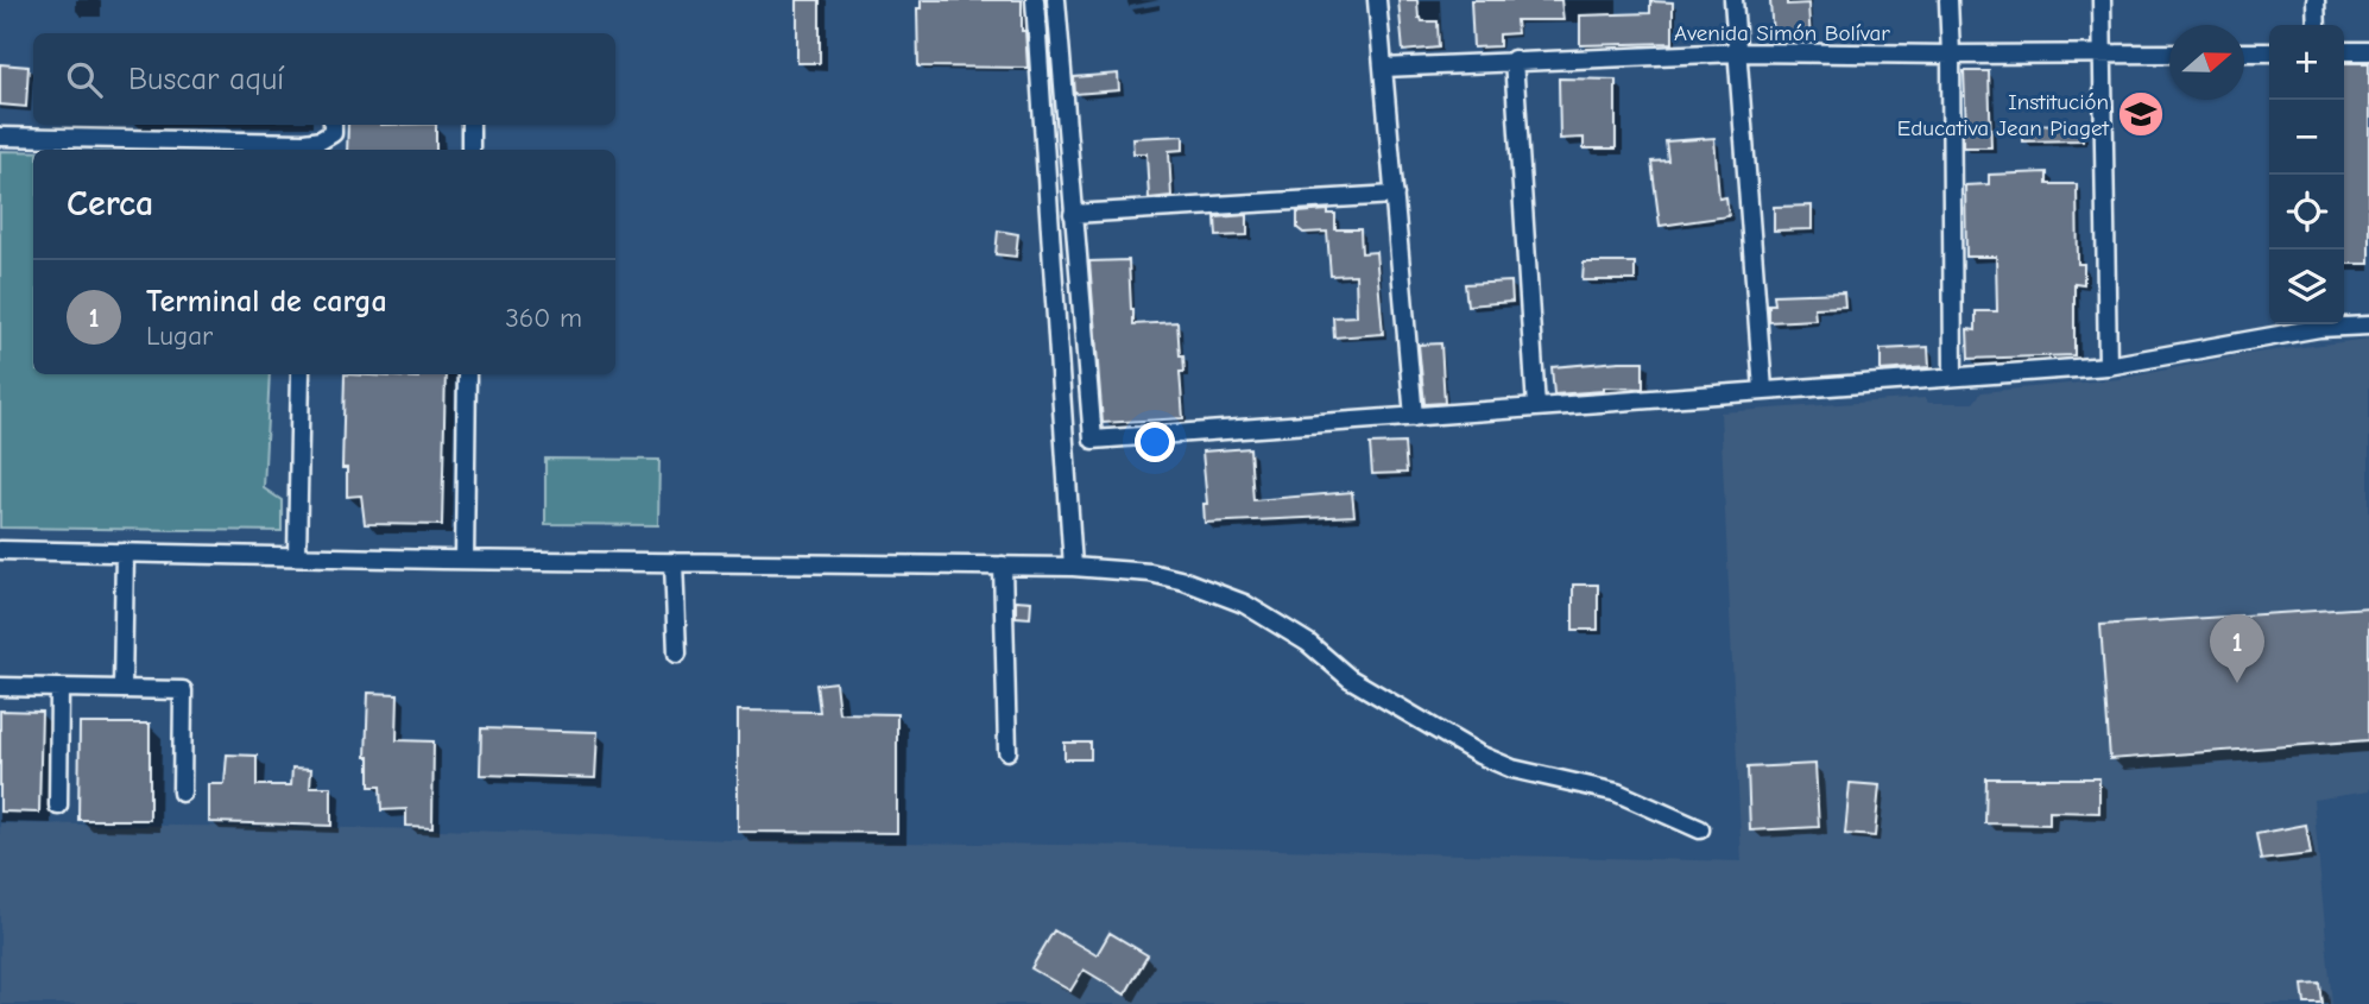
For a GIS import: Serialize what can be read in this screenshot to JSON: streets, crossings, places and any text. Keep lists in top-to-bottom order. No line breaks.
{"streets":{"street":["Avenida Simón Bolívar"]},"places":{"school or university":["Institución Educativa Jean Piaget"]},"north":"right","page":{"map_buttons":["+","−"],"search":"Buscar aquí","heading":"Cerca","list":[{"mark":"1","name":"Terminal de carga","note":"Lugar","value":"360 m"}],"pins":"1"}}
